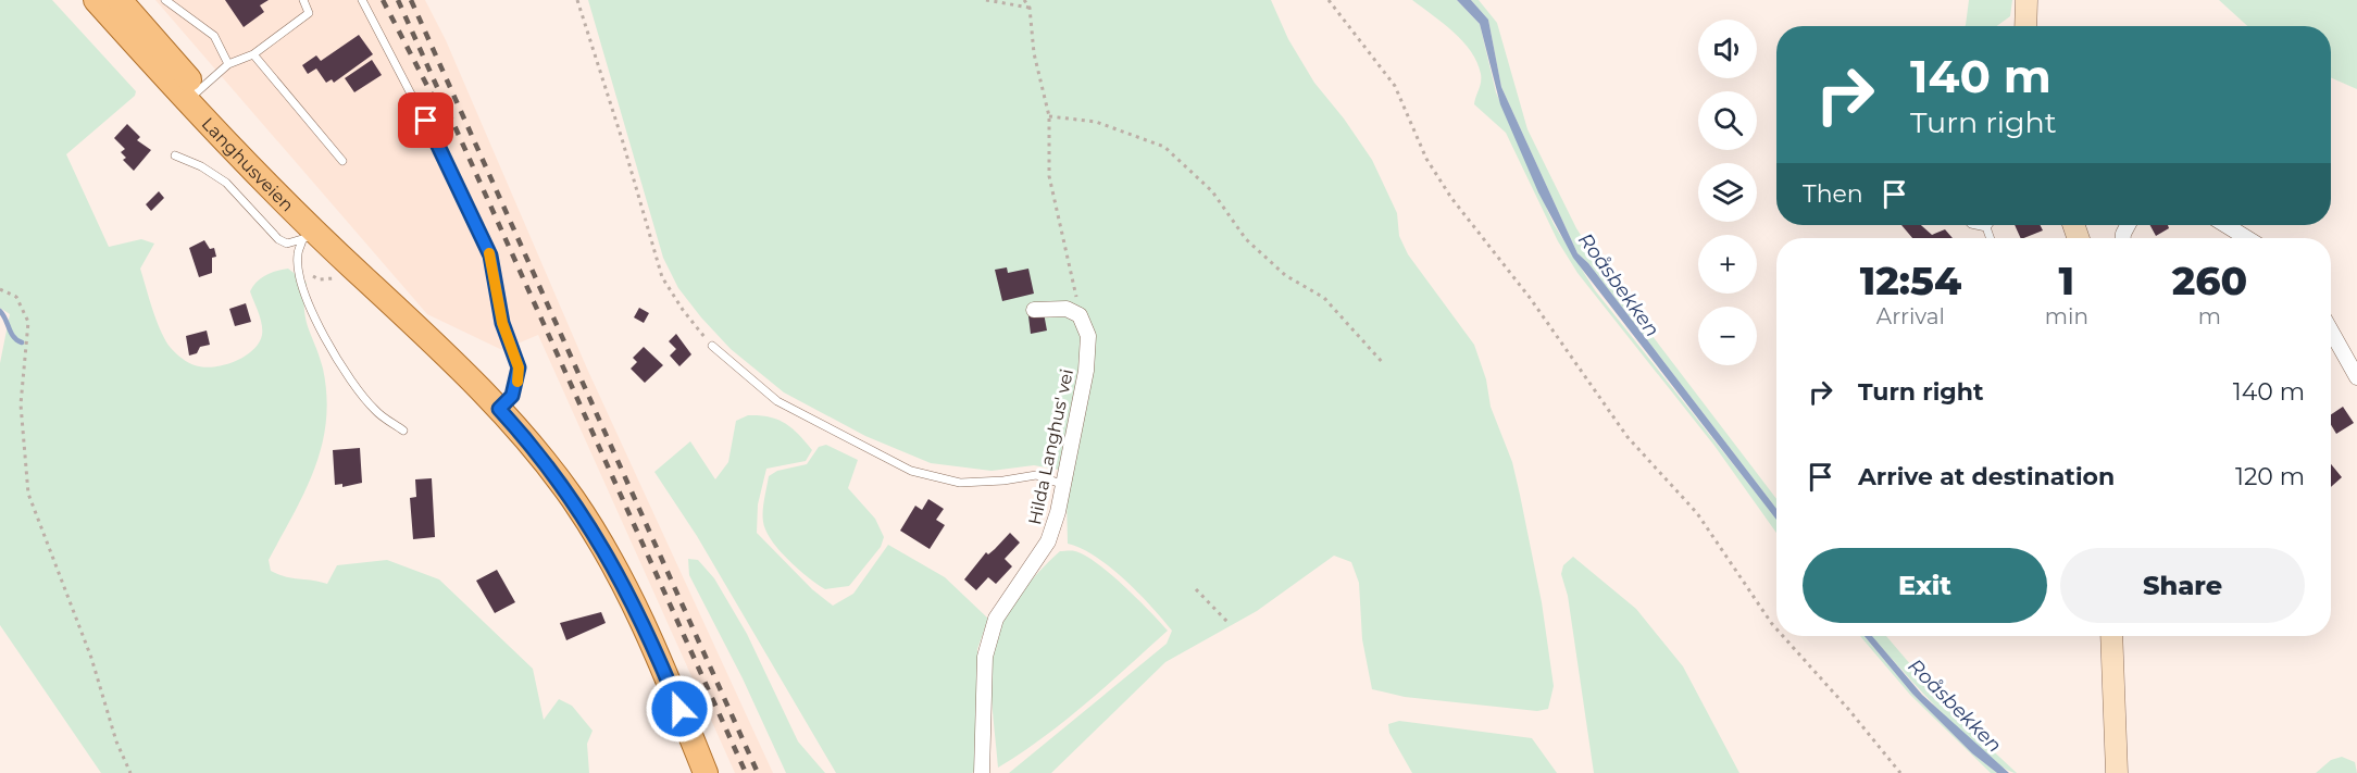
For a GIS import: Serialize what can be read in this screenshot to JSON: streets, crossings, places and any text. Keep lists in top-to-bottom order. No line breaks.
{"streets":{"main road":["Langhusveien"],"street":["Hilda Langhus' vei"]},"water":["Roåsbekken"],"page":{"map_buttons":["+","−"],"turn":["140 m","Turn right"],"then":"Then","eta":["12:54","Arrival","1","min","260","m"],"list":[{"name":"Turn right","value":"140 m"},{"name":"Arrive at destination","value":"120 m"}],"buttons":["Exit","Share"]}}
